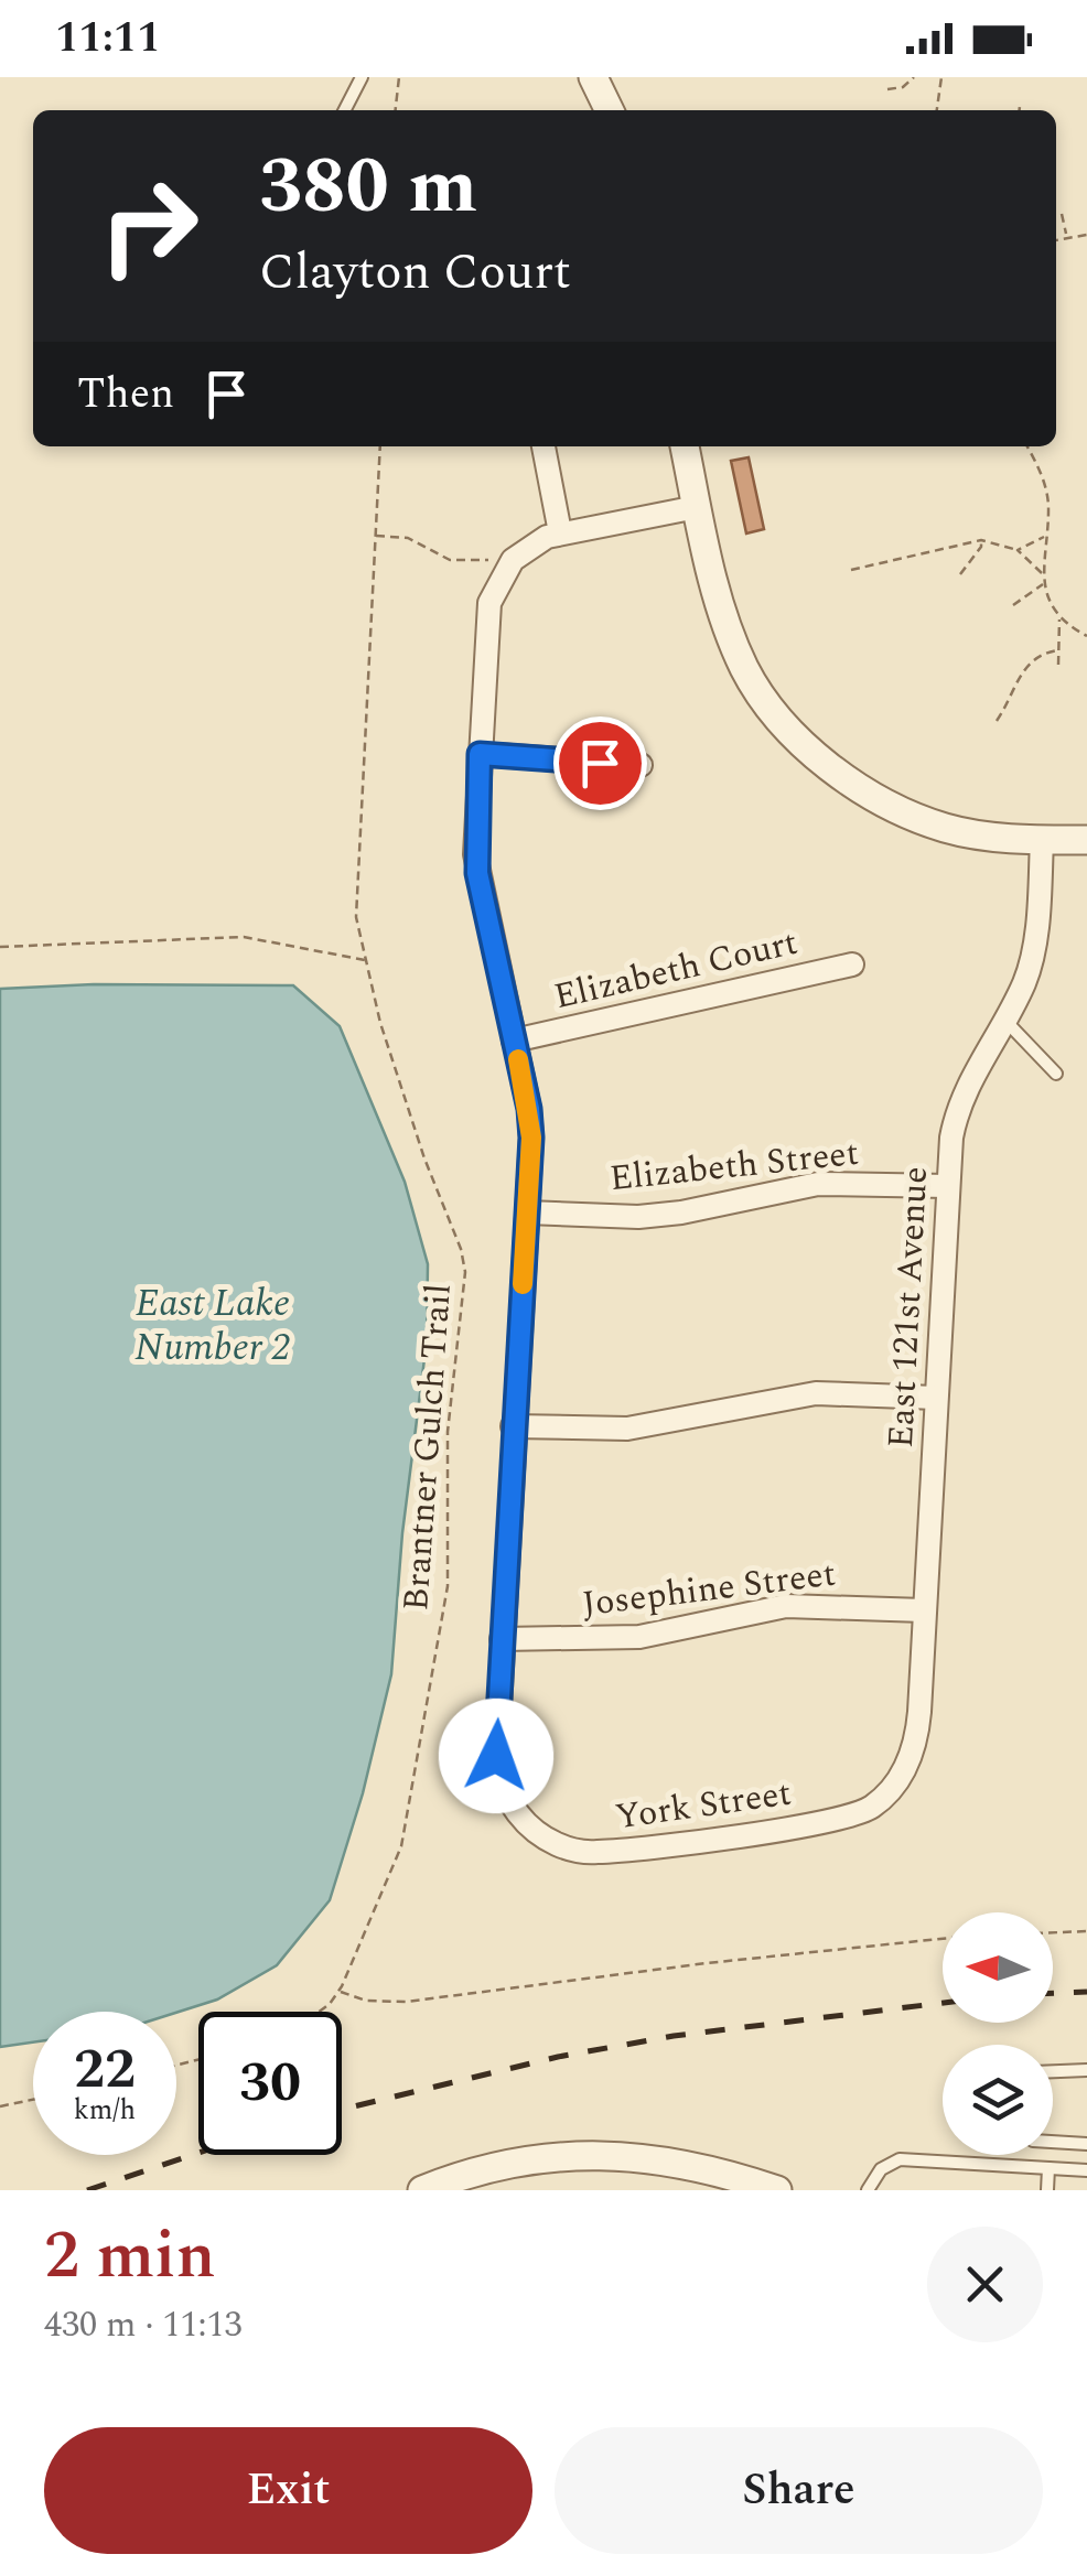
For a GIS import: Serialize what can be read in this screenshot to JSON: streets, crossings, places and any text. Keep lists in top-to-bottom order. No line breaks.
{"streets":{"street":["Elizabeth Court","Elizabeth Street","East 121st Avenue","Josephine Street","York Street"],"path":["Brantner Gulch Trail"]},"crossings":[["Elizabeth Street","East 121st Avenue"],["East 121st Avenue","Josephine Street"],["East 121st Avenue","York Street"],["Josephine Street","York Street"]],"water":["East Lake Number 2"],"north":"left","page":{"status":"11:11","turn":["380 m","Clayton Court"],"then":"Then","speed":"22 km/h","limit":"30","heading":["2 min","430 m · 11:13"],"buttons":["Exit","Share"]}}
